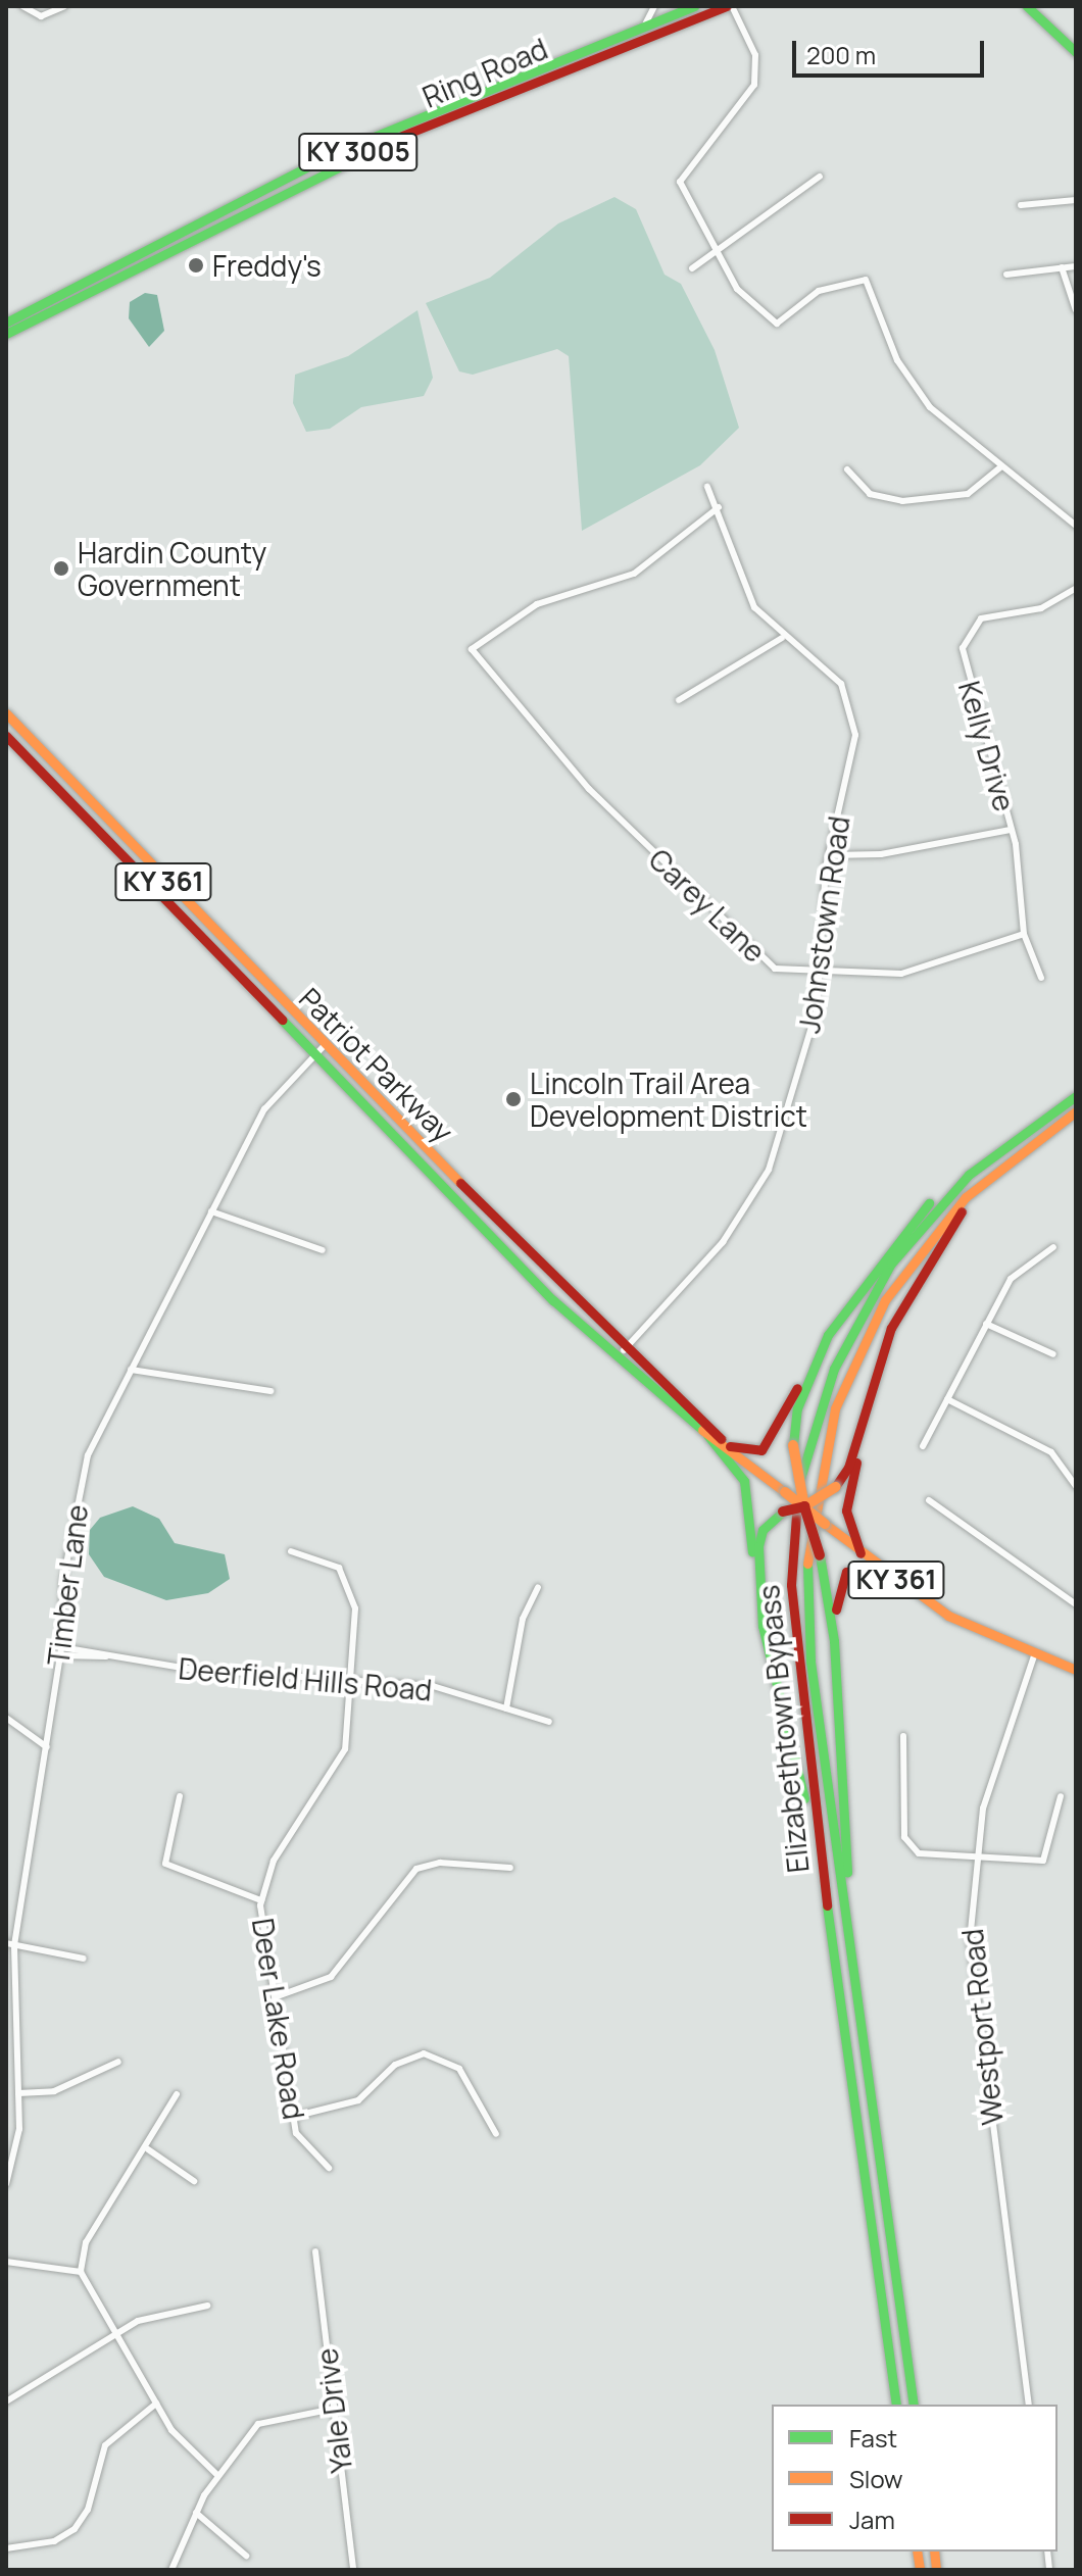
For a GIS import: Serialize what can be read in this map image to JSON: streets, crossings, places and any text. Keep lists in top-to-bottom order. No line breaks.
{"streets":{"main road":["Ring Road","KY 3005","KY 361","Patriot Parkway","Elizabethtown Bypass"],"street":["Kelly Drive","Carey Lane","Johnstown Road","Timber Lane","Deerfield Hills Road","Deer Lake Road","Westport Road","Yale Drive"]},"crossings":[["Kelly Drive","Carey Lane"],["KY 361","Patriot Parkway"],["KY 361","Westport Road"],["Carey Lane","Johnstown Road"],["Johnstown Road","Patriot Parkway"],["Patriot Parkway","Timber Lane"],["Timber Lane","Deerfield Hills Road"],["Deerfield Hills Road","Deer Lake Road"]],"places":["Freddy's","Hardin County Government","Lincoln Trail Area Development District"],"legend":["Fast","Slow","Jam"],"scale_bar":"200 m"}
